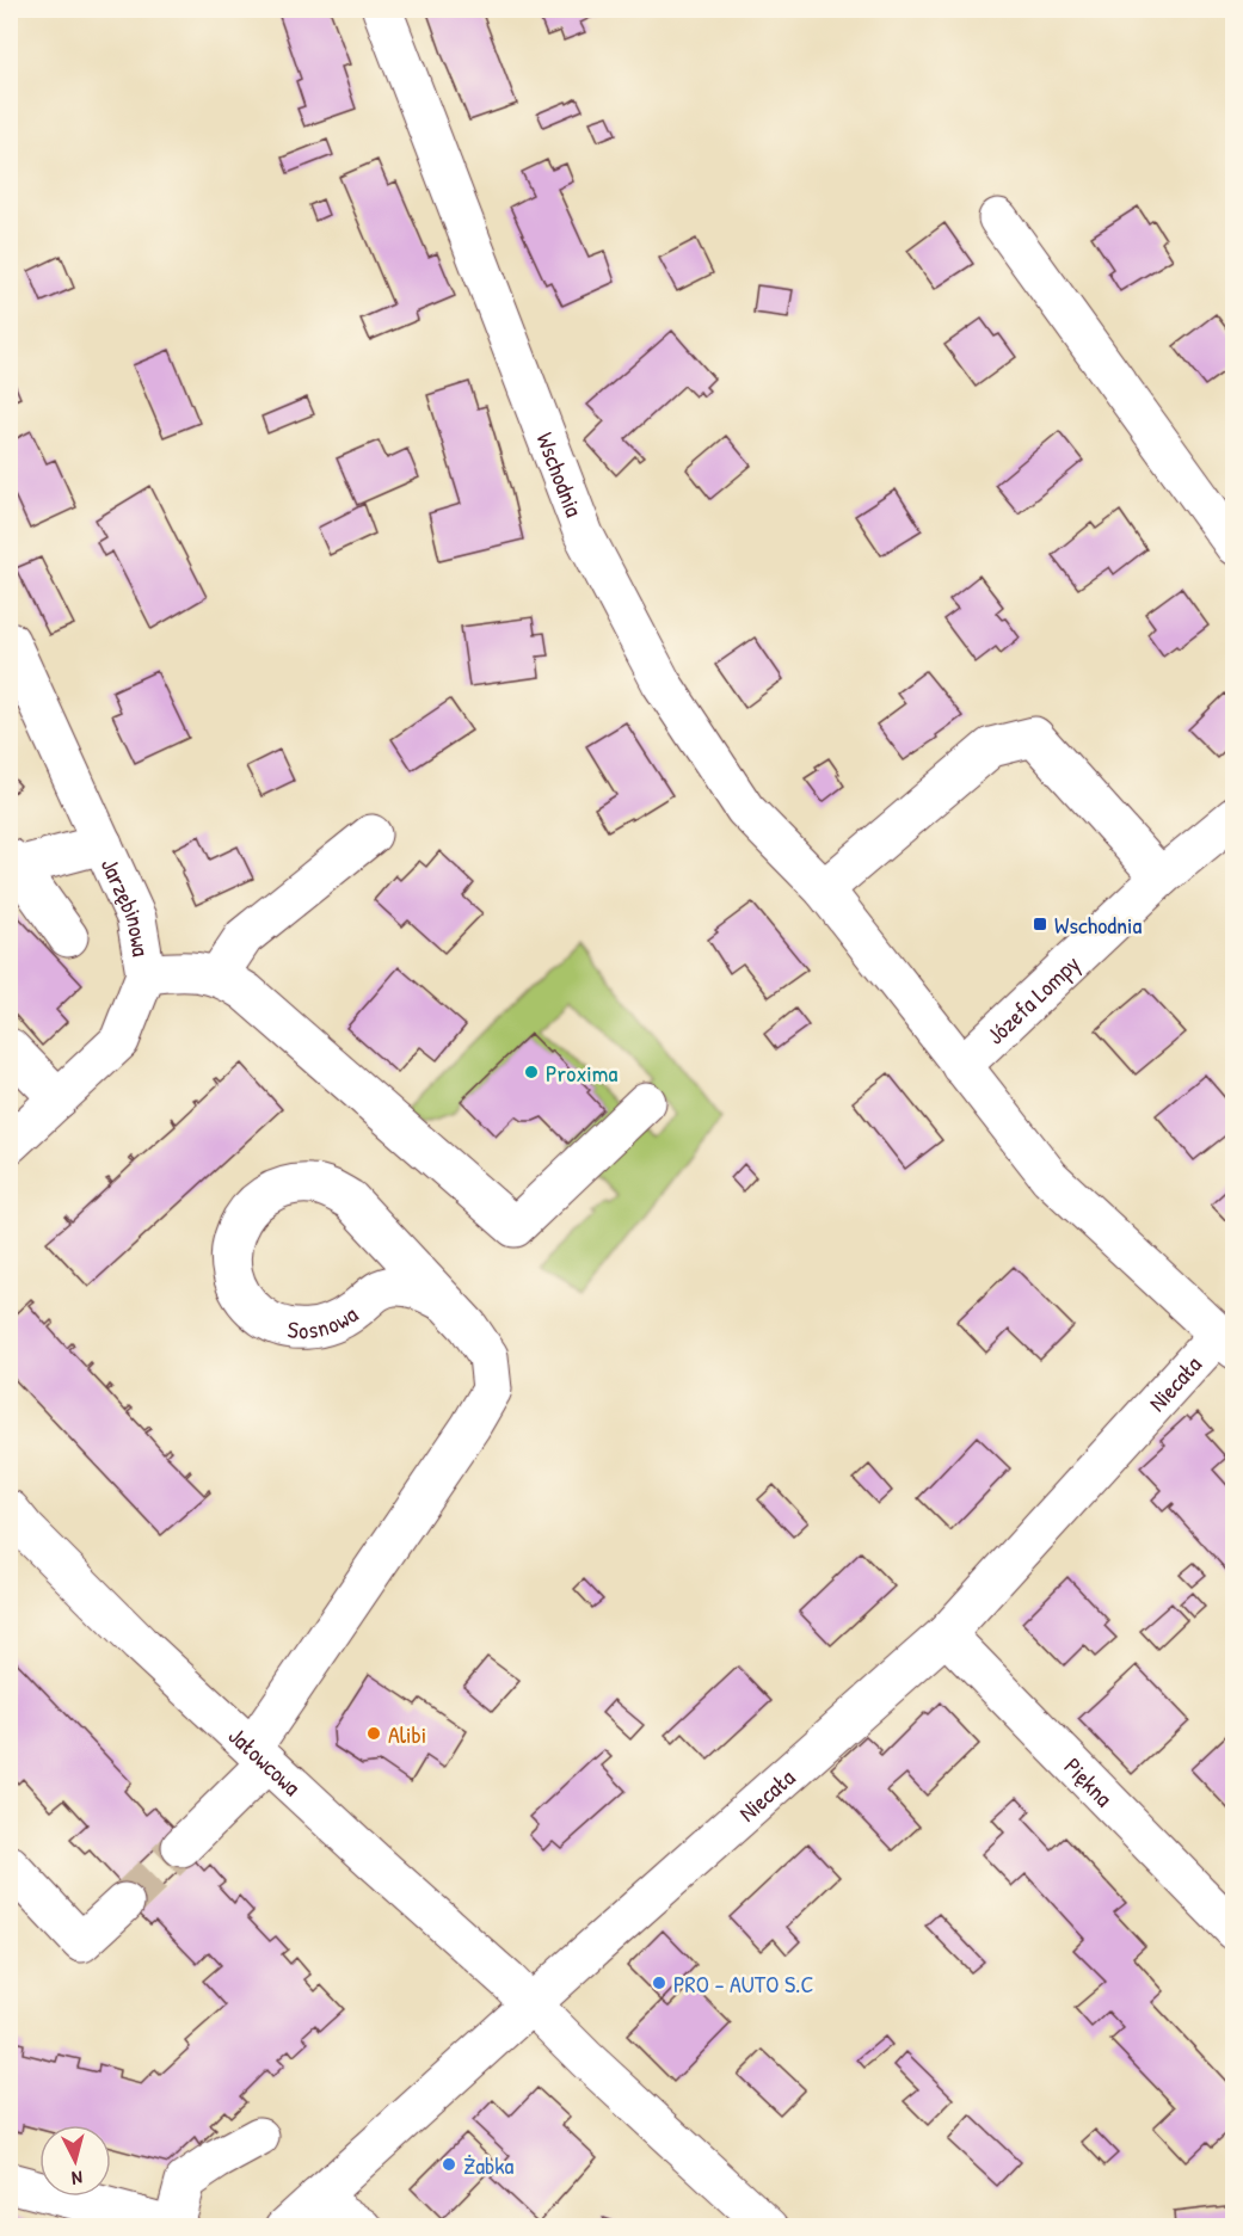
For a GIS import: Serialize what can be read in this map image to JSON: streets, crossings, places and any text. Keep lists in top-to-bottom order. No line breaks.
{"streets":{"street":["Wschodnia","Jarzębinowa","Józefa Lompy","Sosnowa","Niecała","Jałowcowa","Piękna"]},"crossings":[["Wschodnia","Józefa Lompy"],["Wschodnia","Niecała"],["Sosnowa","Jałowcowa"],["Niecała","Jałowcowa"],["Niecała","Piękna"]],"places":{"transit":["Wschodnia"],"other":["Proxima","Alibi","PRO - AUTO S.C","Żabka"]},"north":"bottom"}
